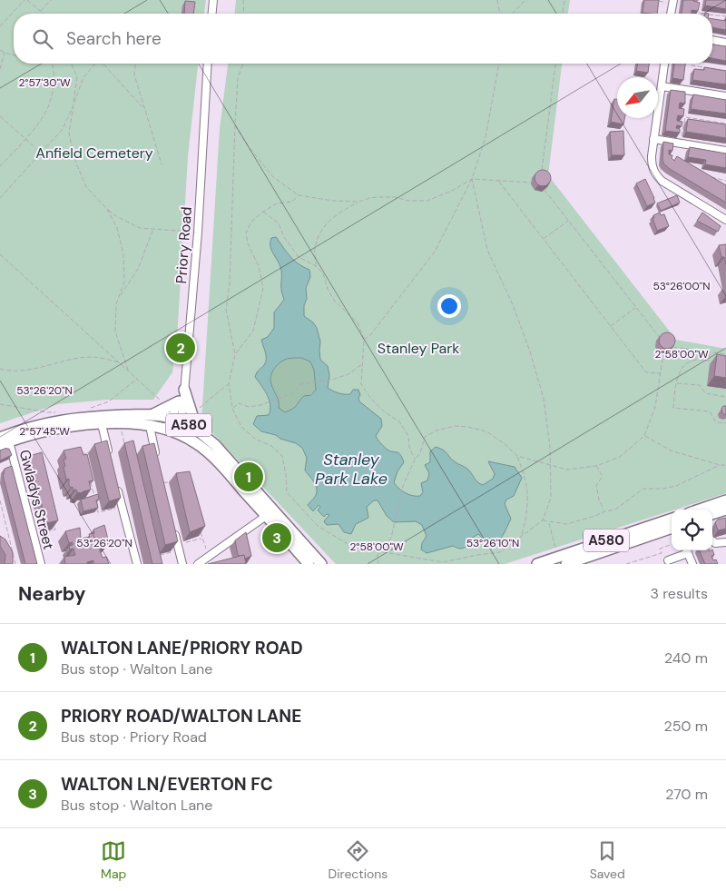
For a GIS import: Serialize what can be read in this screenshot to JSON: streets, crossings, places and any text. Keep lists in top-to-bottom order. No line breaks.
{"streets":{"highway":["A580"],"street":["Priory Road","Gwladys Street"]},"crossings":[["Priory Road","A580"],["A580","Gwladys Street"]],"water":["Stanley Park Lake"],"parks":["Anfield Cemetery","Stanley Park"],"north":"bottom left","page":{"search":"Search here","pins":["2","1","3"],"heading":["Nearby","3 results"],"list":[{"mark":"1","name":"WALTON LANE/PRIORY ROAD","note":"Bus stop · Walton Lane","value":"240 m"},{"mark":"2","name":"PRIORY ROAD/WALTON LANE","note":"Bus stop · Priory Road","value":"250 m"},{"mark":"3","name":"WALTON LN/EVERTON FC","note":"Bus stop · Walton Lane","value":"270 m"}],"nav":["Map","Directions","Saved"]},"coordinates":["2°57'30\"W","53°26'00\"N","2°58'00\"W","53°26'20\"N","2°57'45\"W","53°26'10\"N"]}
